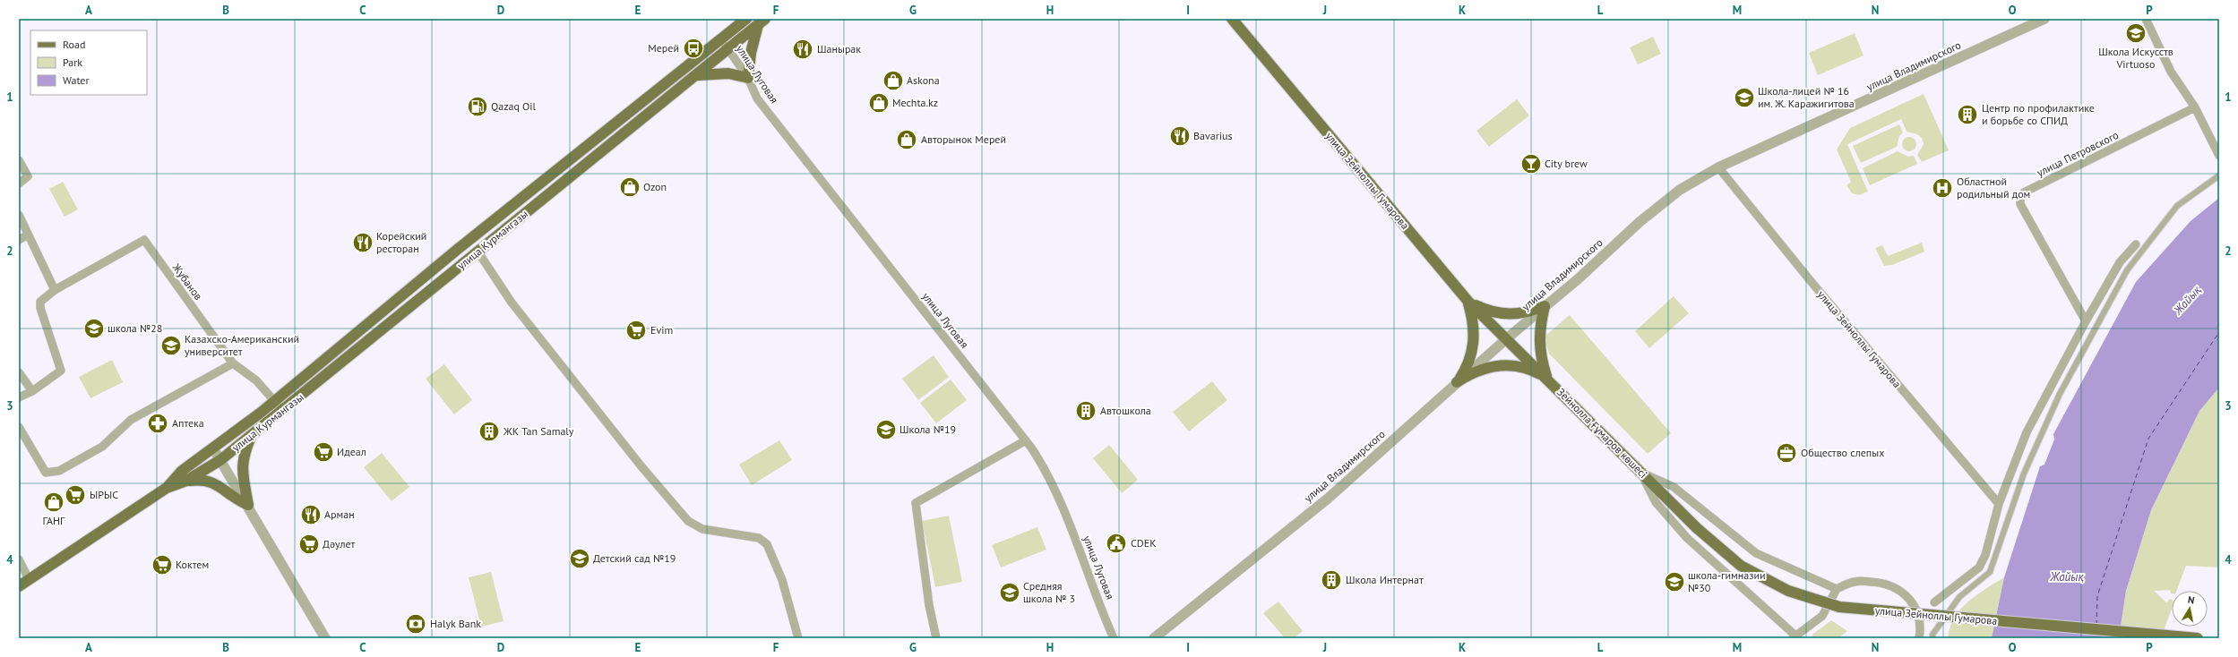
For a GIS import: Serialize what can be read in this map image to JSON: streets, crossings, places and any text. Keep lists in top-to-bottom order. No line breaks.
{"streets":{"main road":["улица Зейноллы Гумарова","улица Курмангазы","Зейнолла Ғұмаров көшесі"],"street":["улица Владимирского","улица Луговая","улица Петровского","Жубанов"]},"crossings":[["улица Владимирского","улица Зейноллы Гумарова"],["улица Владимирского","Зейнолла Ғұмаров көшесі"],["улица Луговая","улица Курмангазы"],["улица Зейноллы Гумарова","Зейнолла Ғұмаров көшесі"],["улица Курмангазы","Жубанов"]],"water":["Жайық"],"places":{"school or university":["Школа Искусств Virtuoso","Школа-лицей № 16 им. Ж. Каражигитова","школа №28","Казахско-Американский университет","Школа №19","Детский сад №19","школа-гимназии №30","Средняя школа № 3"],"bus stop":["Мерей"],"restaurant":["Шанырак","Bavarius","Корейский ресторан","Арман"],"shop":["Askona","Mechta.kz","Авторынок Мерей","Ozon","ГАНГ"],"fuel station":["Qazaq Oil"],"building":["Центр по профилактике и борьбе со СПИД","Автошкола","ЖК Tan Samaly","Школа Интернат"],"bar":["City brew"],"hospital":["Областной родильный дом"],"supermarket":["Evim","Идеал","ЫРЫС","Дәулет","Коктем"],"pharmacy":["Аптека"],"office":["Общество слепых"],"public building":["CDEK"],"bank":["Halyk Bank"]},"legend":["Road","Park","Water"],"north":"top","grid":{"columns":["A","B","C","D","E","F","G","H","I","J","K","L","M","N","O","P"],"rows":["1","2","3","4"]}}
